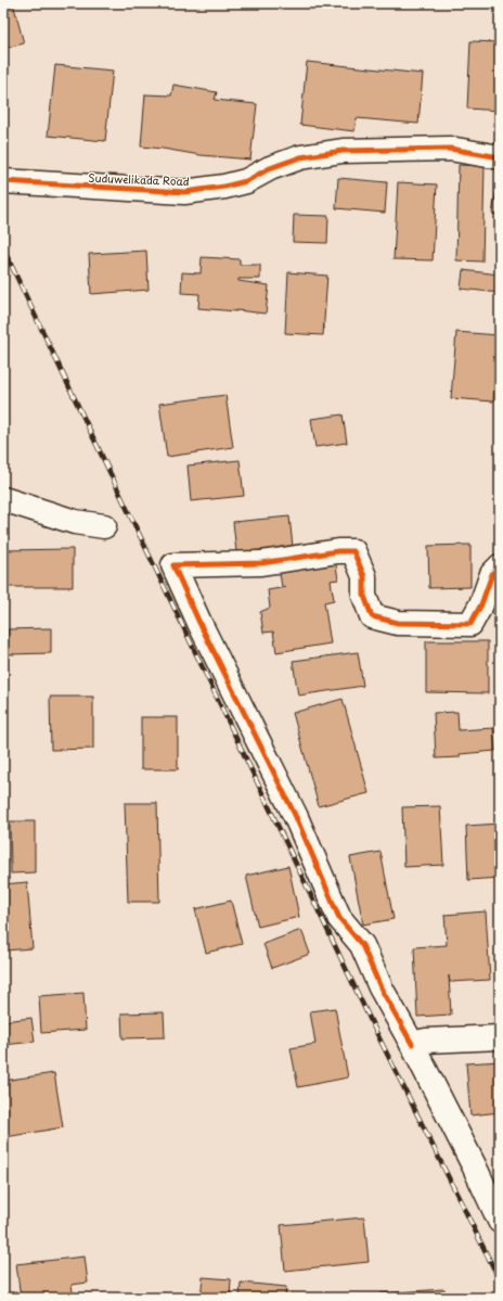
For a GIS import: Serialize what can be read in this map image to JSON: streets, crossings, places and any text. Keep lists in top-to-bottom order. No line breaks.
{"streets":{"street":["Suduwelikada Road"]}}
